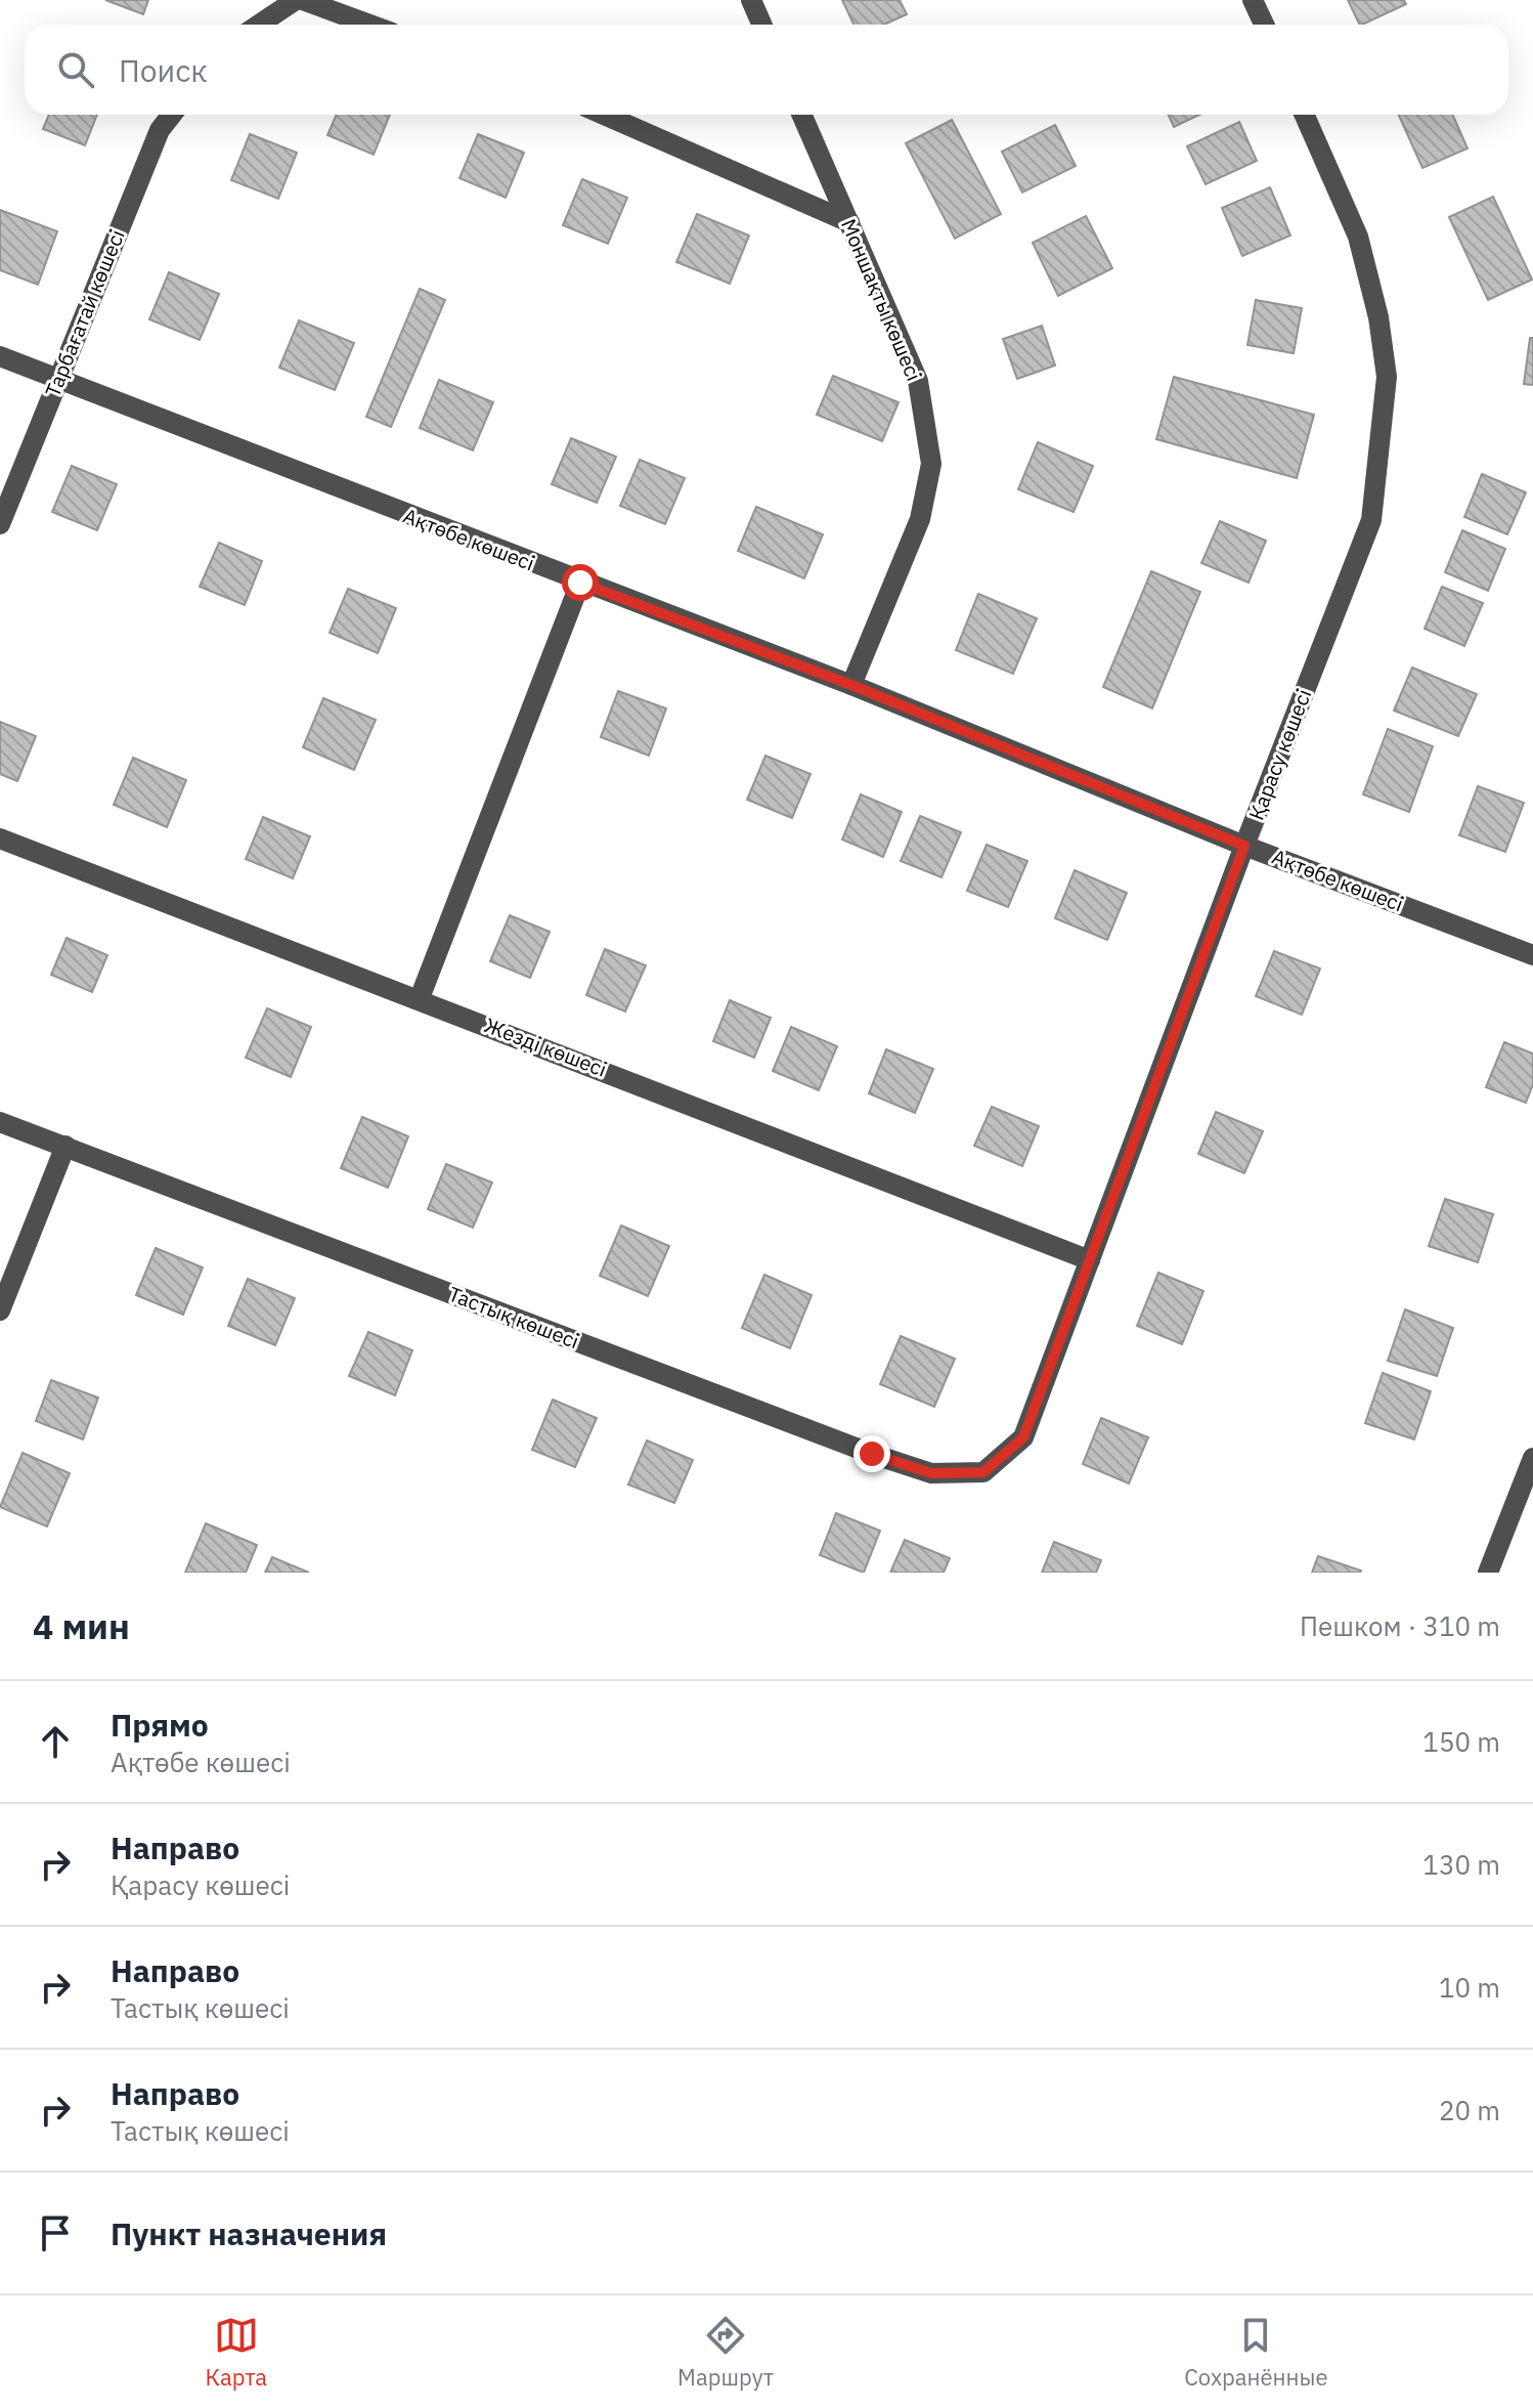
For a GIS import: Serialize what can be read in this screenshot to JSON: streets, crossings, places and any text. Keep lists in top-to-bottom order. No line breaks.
{"streets":{"street":["Моншақты көшесі","Тарбағатай көшесі","Ақтөбе көшесі","Қарасу көшесі","Жезді көшесі","Тастық көшесі"]},"crossings":[["Моншақты көшесі","Ақтөбе көшесі"],["Тарбағатай көшесі","Ақтөбе көшесі"],["Ақтөбе көшесі","Қарасу көшесі"],["Қарасу көшесі","Жезді көшесі"],["Қарасу көшесі","Тастық көшесі"]],"page":{"search":"Поиск","heading":["4 мин","Пешком · 310 m"],"list":[["Прямо","Ақтөбе көшесі","150 m"],["Направо","Қарасу көшесі","130 m"],["Направо","Тастық көшесі","10 m"],["Направо","Тастық көшесі","20 m"],"Пункт назначения"],"nav":["Карта","Маршрут","Сохранённые"]}}
